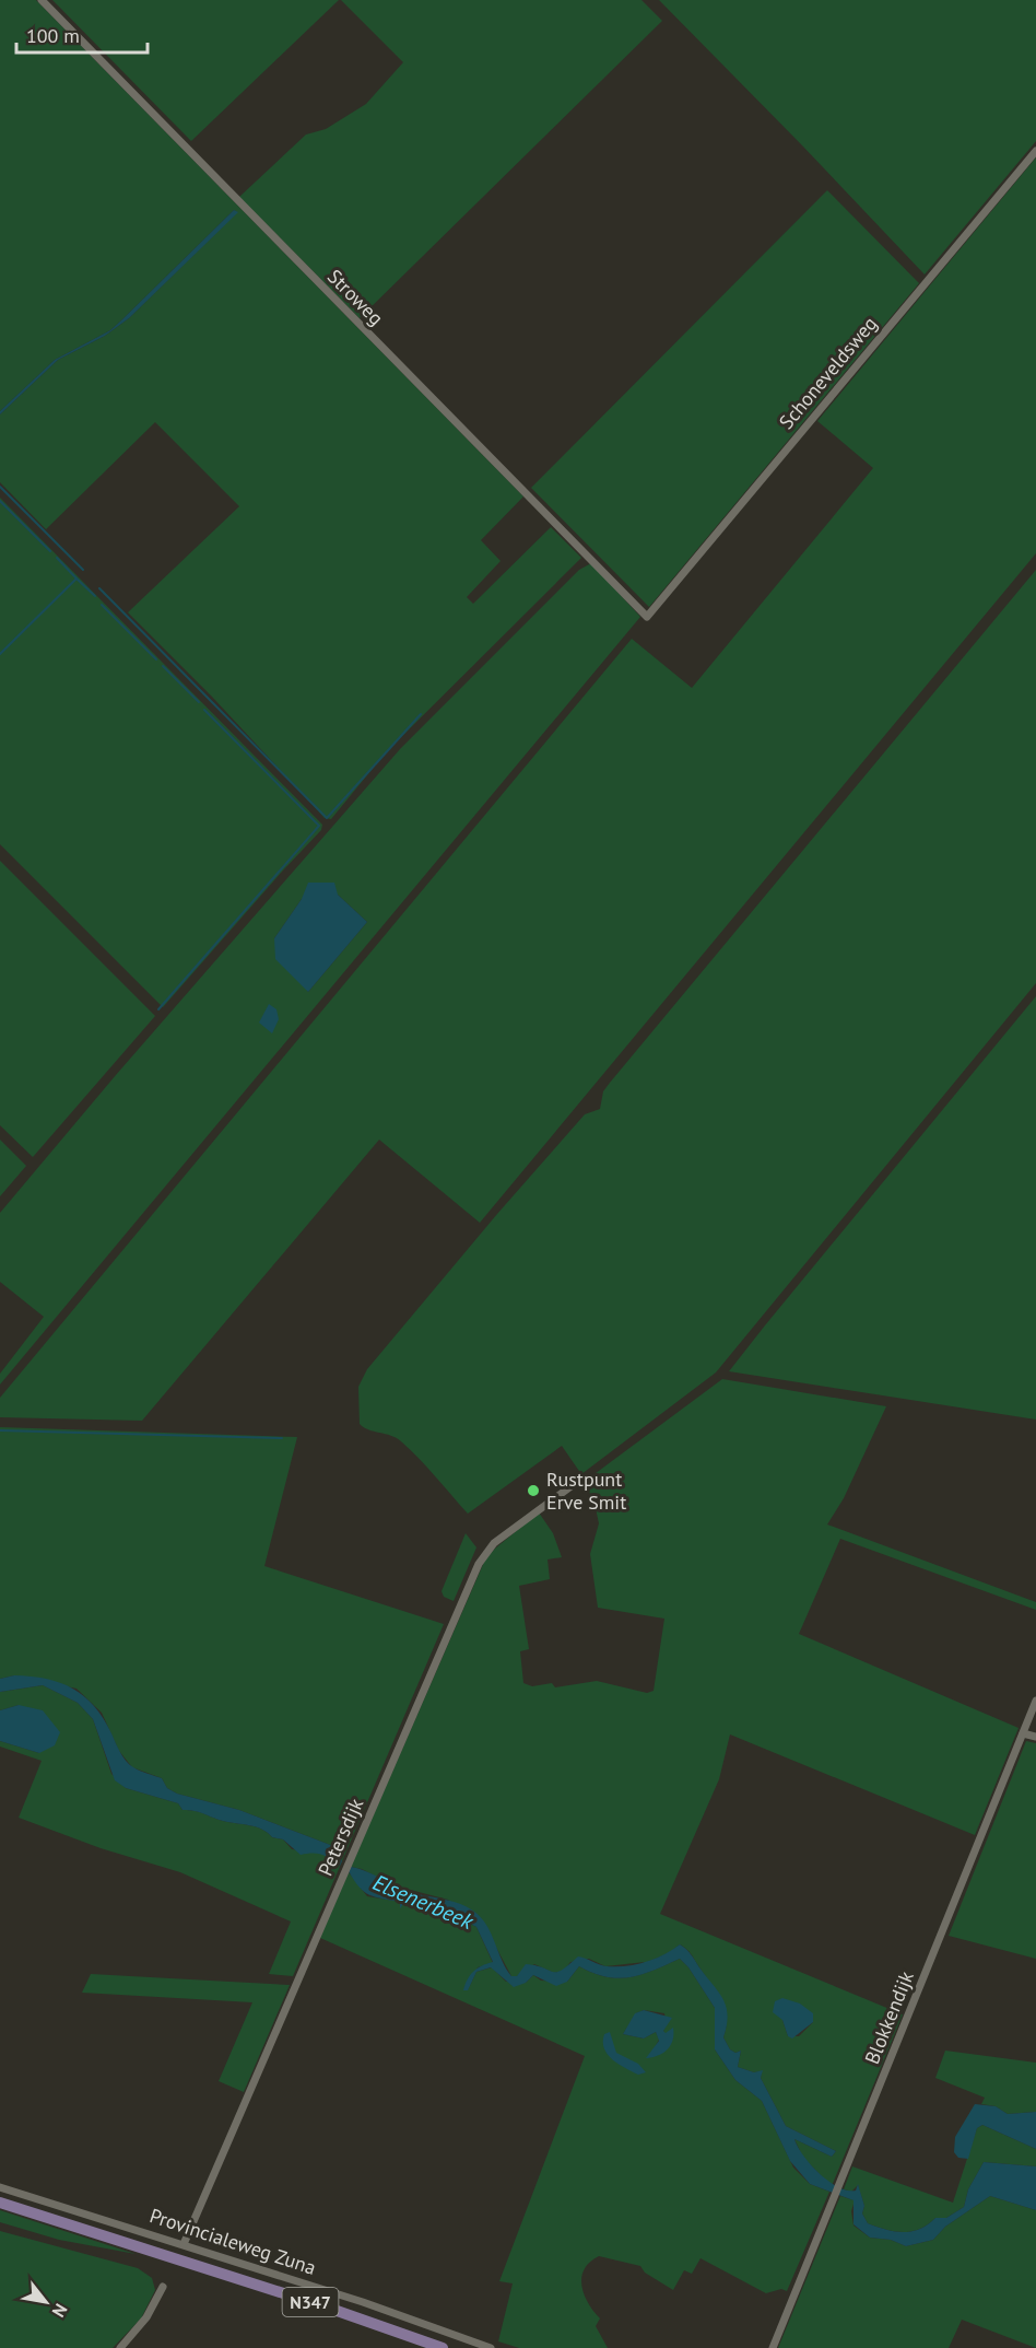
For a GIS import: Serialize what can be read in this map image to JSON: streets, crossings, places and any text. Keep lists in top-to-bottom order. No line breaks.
{"streets":{"main road":["Provincialeweg Zuna","N347"],"street":["Stroweg","Schoneveldsweg","Petersdijk","Blokkendijk"]},"crossings":[["Stroweg","Schoneveldsweg"],["Petersdijk","Provincialeweg Zuna"]],"water":["Elsenerbeek"],"places":["Rustpunt Erve Smit"],"scale_bar":"100 m","north":"bottom right"}
